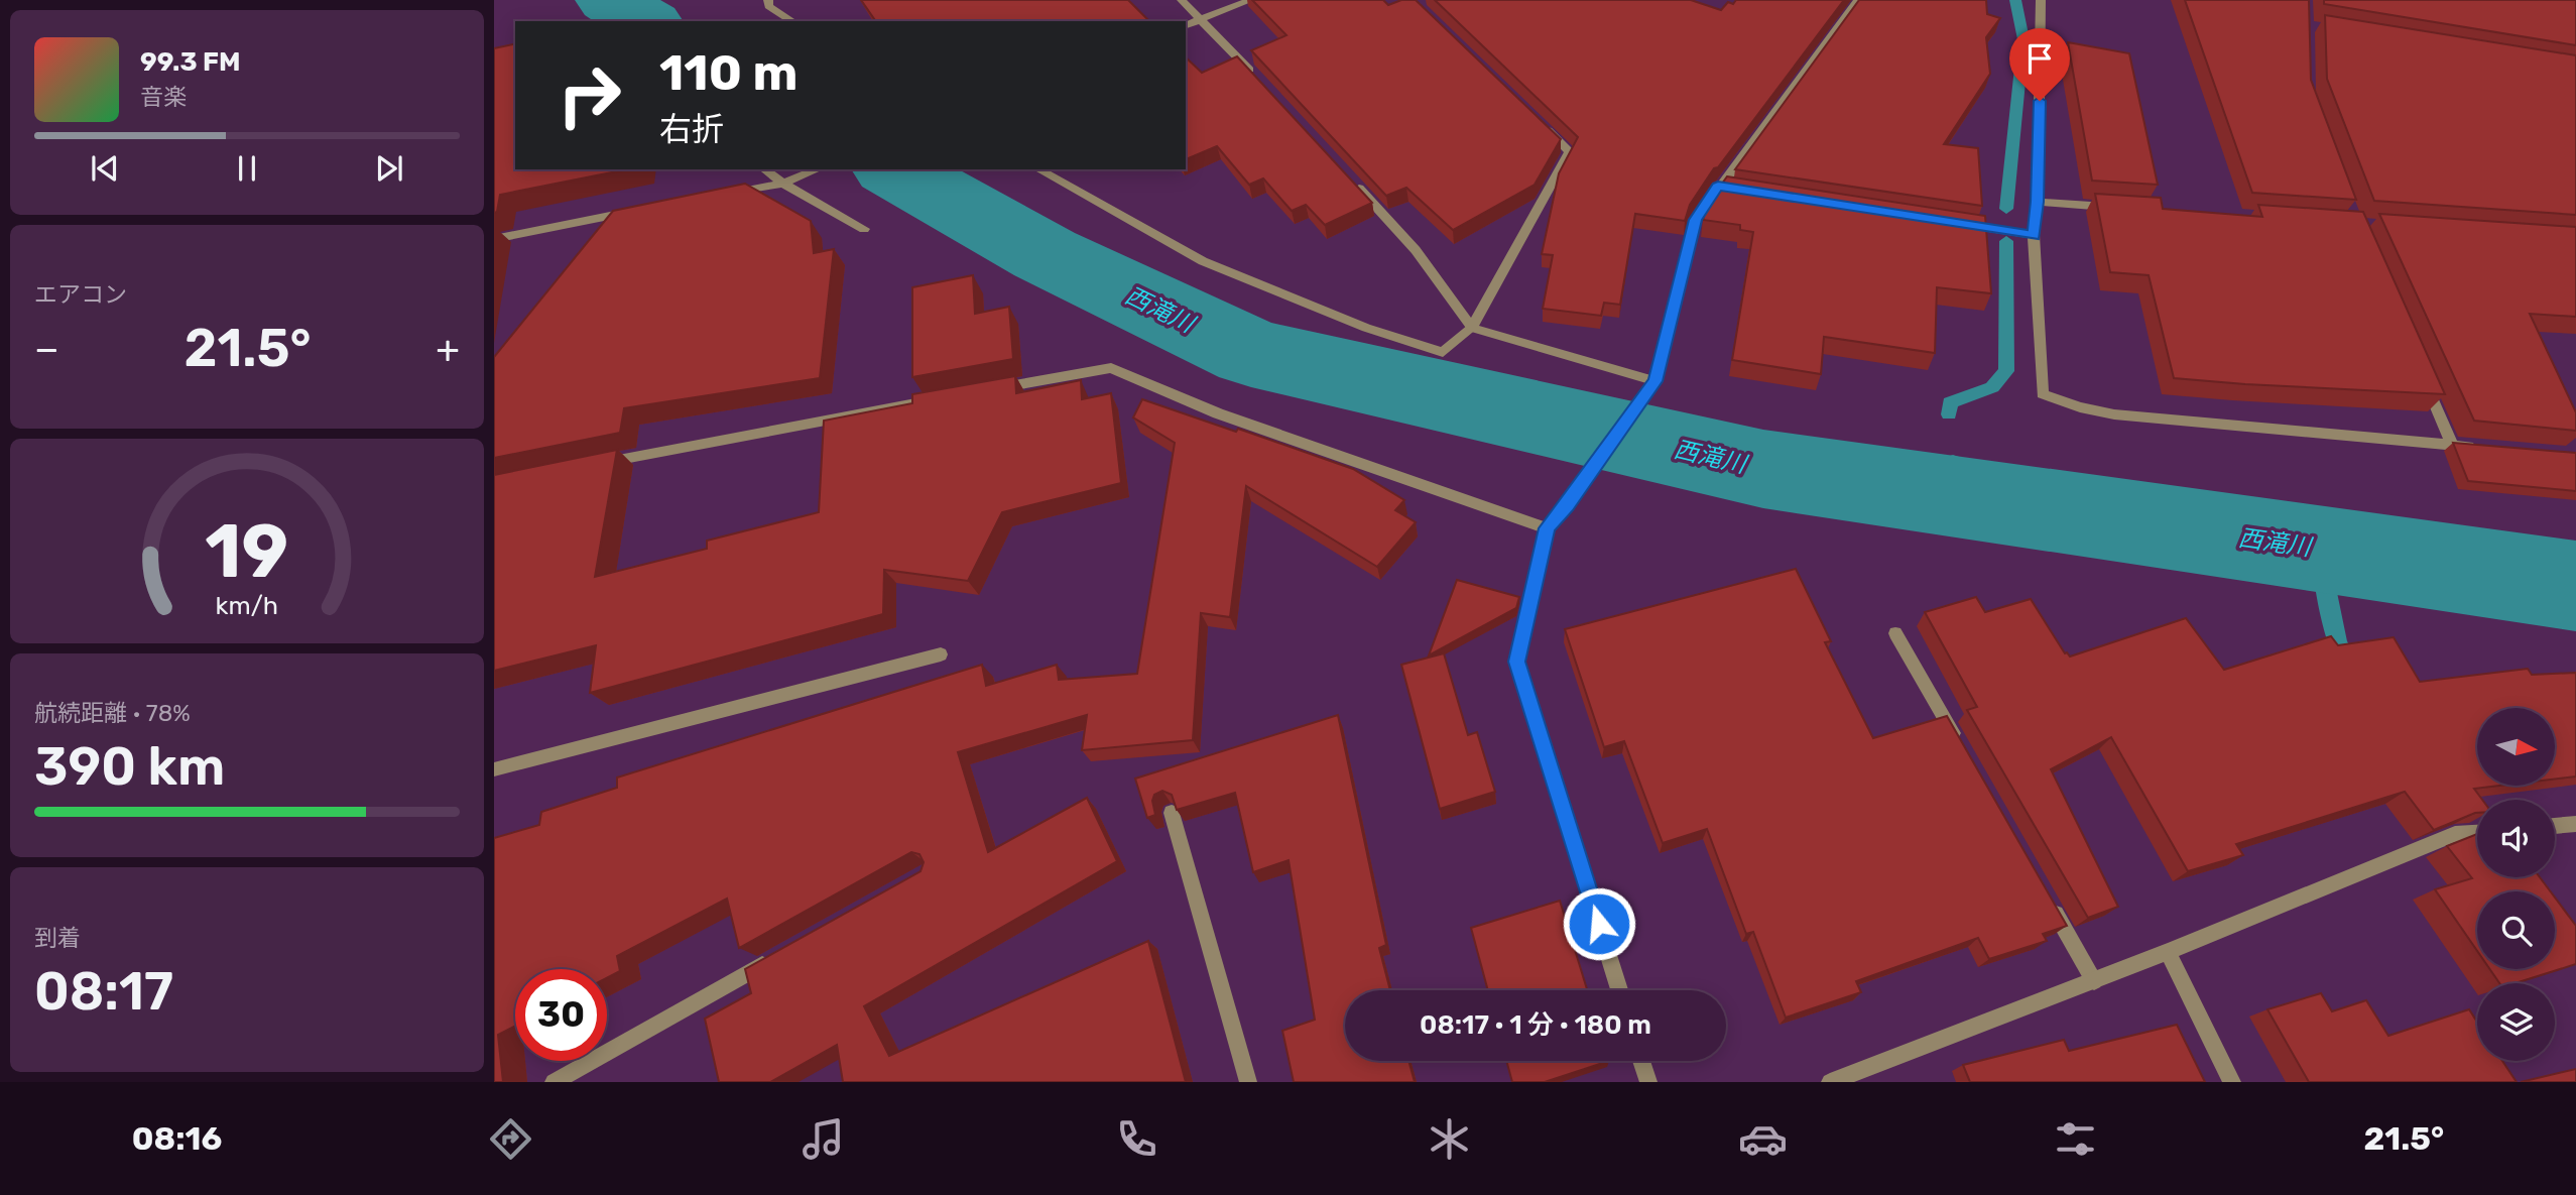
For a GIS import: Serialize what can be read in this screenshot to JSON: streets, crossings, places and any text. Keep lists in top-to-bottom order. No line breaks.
{"water":["西滝川"],"north":"right","page":{"turn":["110 m","右折"],"song":["99.3 FM","音楽"],"tile":["エアコン",["航続距離 · 78%","390 km"],["到着","08:17"]],"heat":["−","21.5°","+"],"limit":"30","trip":"08:17 · 1 分 · 180 m","tabs":["08:16","21.5°"],"gauge":["19","km/h"]}}
